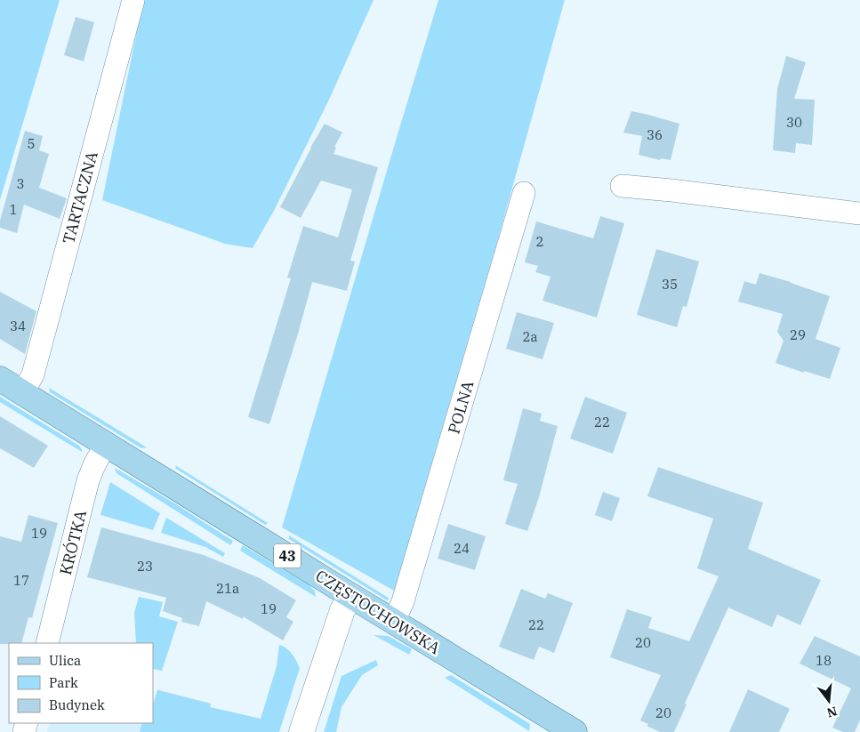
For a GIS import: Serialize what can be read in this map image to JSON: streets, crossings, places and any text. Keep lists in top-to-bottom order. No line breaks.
{"streets":{"main road":["43","CZĘSTOCHOWSKA"],"street":["TARTACZNA","POLNA","KRÓTKA"]},"crossings":[["TARTACZNA","CZĘSTOCHOWSKA"],["POLNA","CZĘSTOCHOWSKA"],["KRÓTKA","CZĘSTOCHOWSKA"]],"house_numbers":["30","36","5","3","1","2","35","34","29","2a","22","19","24","23","17","21a","19","22","20","18","20"],"legend":["Ulica","Park","Budynek"],"north":"bottom"}
